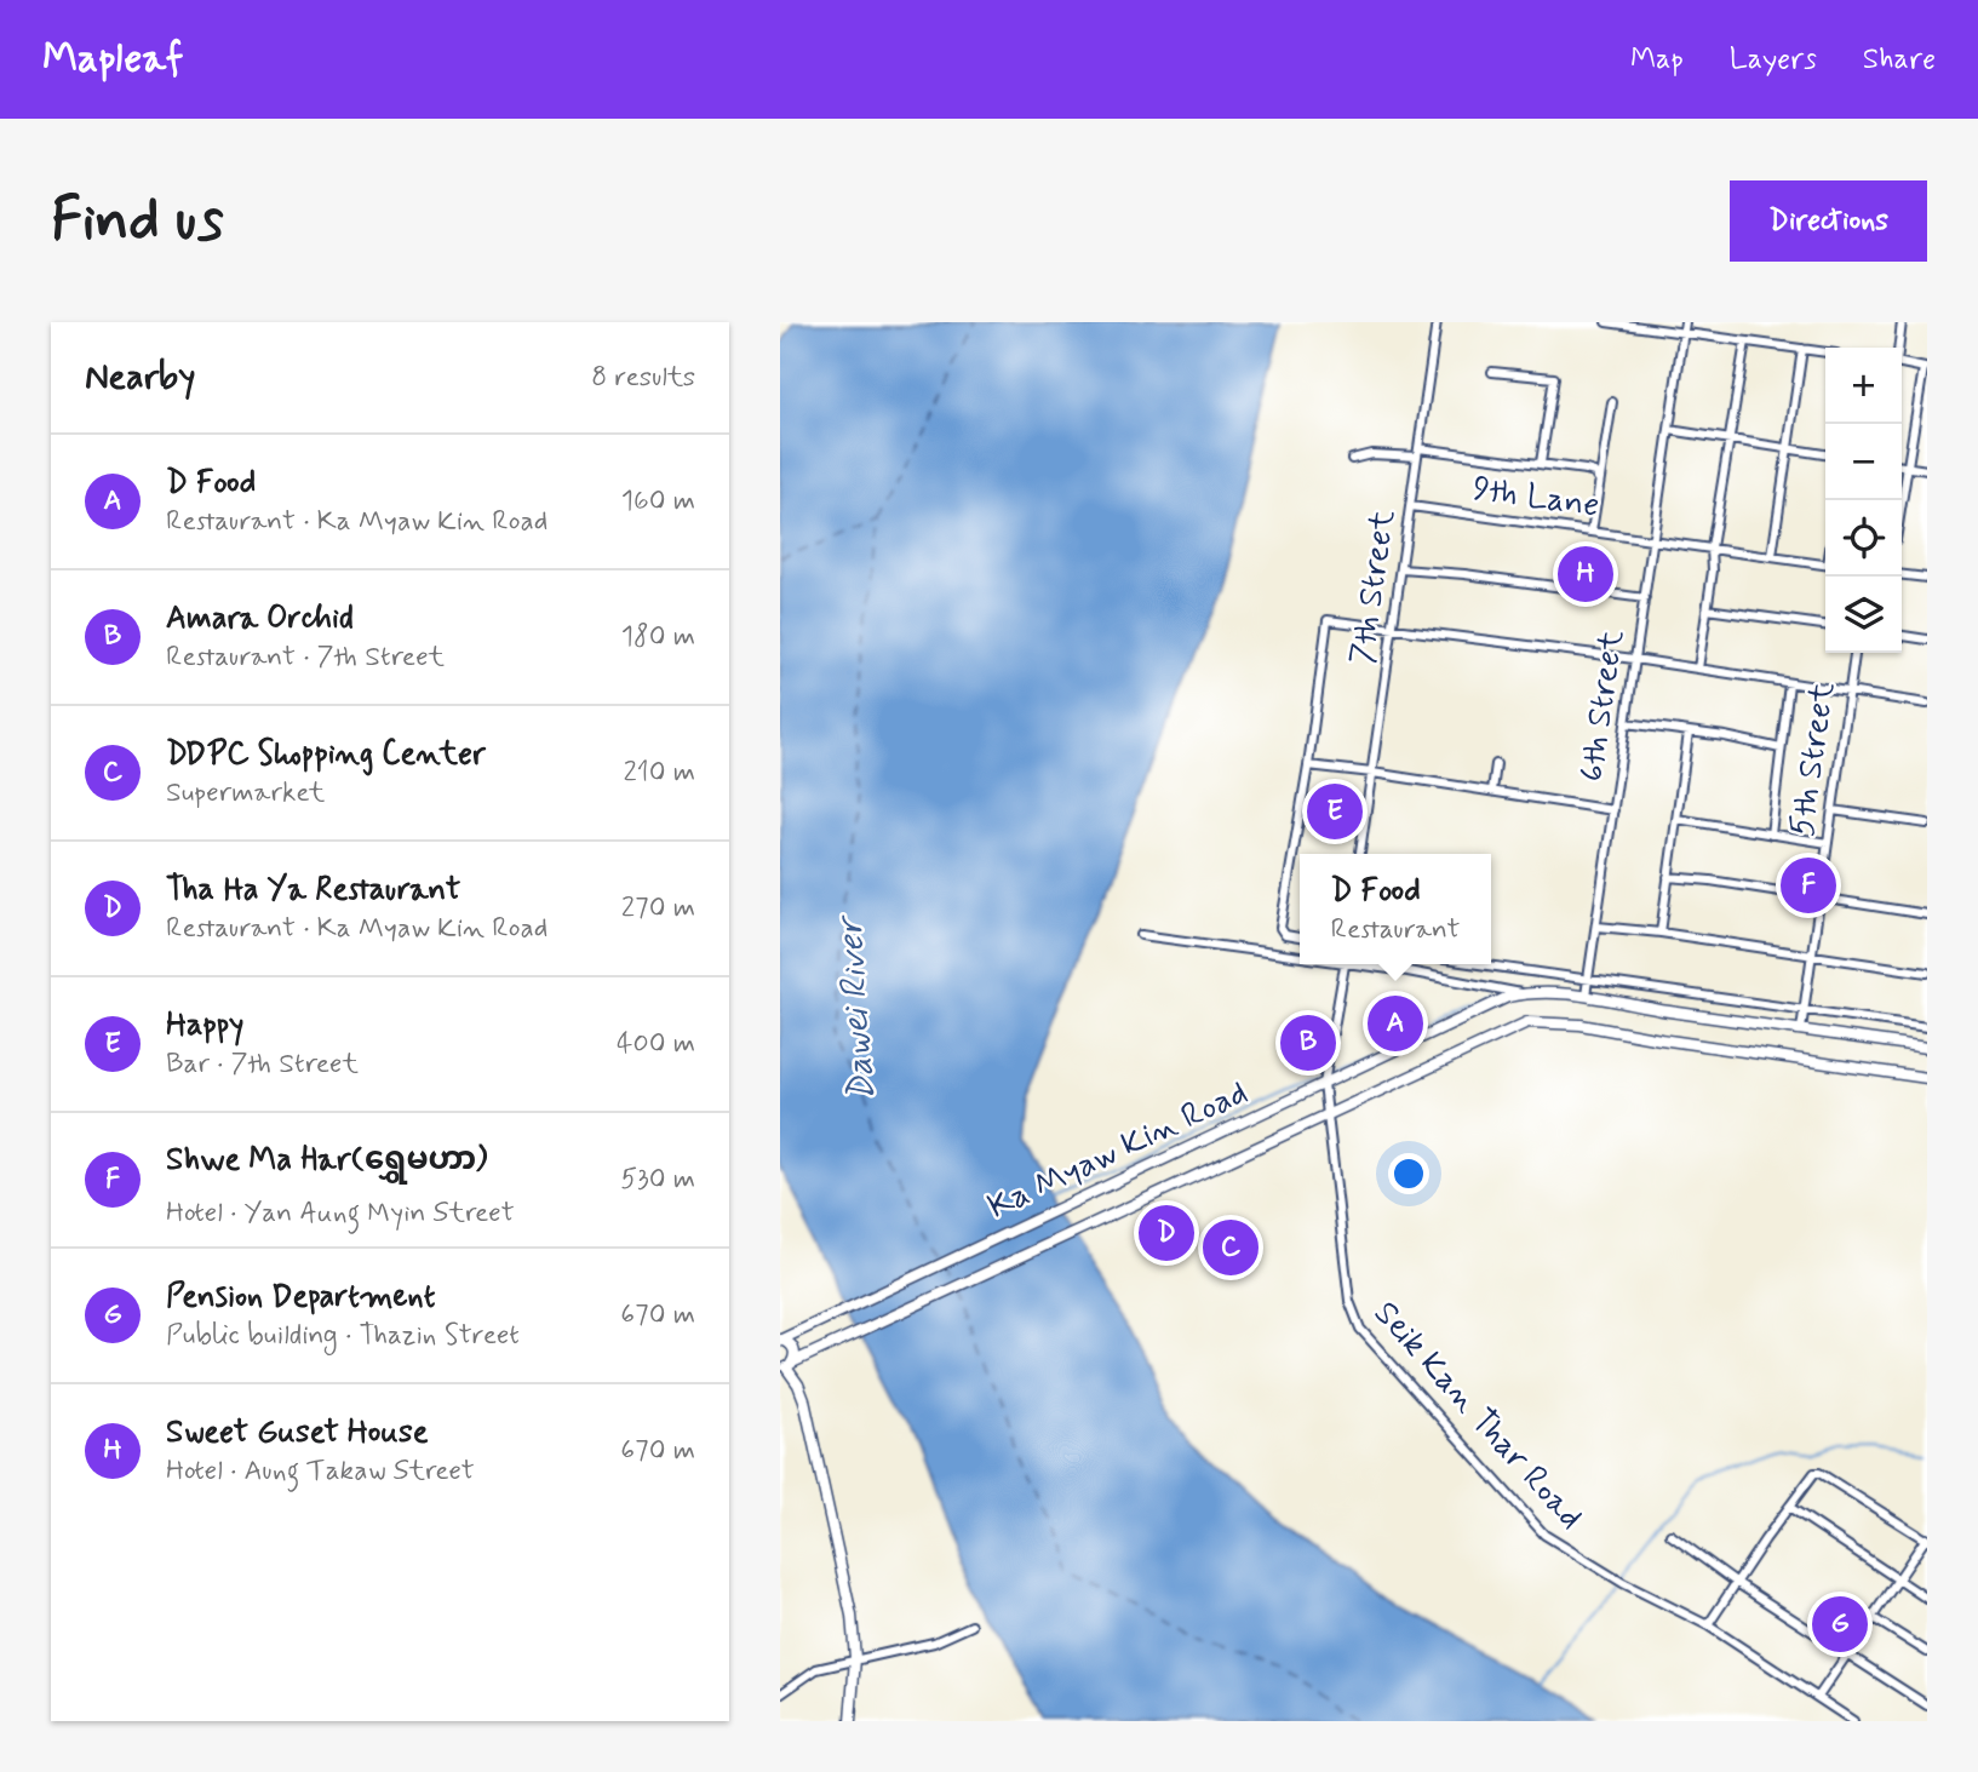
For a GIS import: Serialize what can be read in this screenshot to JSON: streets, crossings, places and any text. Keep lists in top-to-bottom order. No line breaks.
{"streets":{"main road":["Ka Myaw Kin Road"],"street":["9th Lane","7th Street","6th Street","5th Street","Seik Kan Thar Road"]},"crossings":[["9th Lane","7th Street"],["9th Lane","6th Street"],["6th Street","Ka Myaw Kin Road"],["5th Street","Ka Myaw Kin Road"],["Ka Myaw Kin Road","Seik Kan Thar Road"]],"water":["Dawei River"],"page":{"header":"Mapleaf","nav":["Map","Layers","Share"],"buttons":"Directions","title":"Find us","heading":["Nearby","8 results"],"map_buttons":["+","−"],"list":[{"mark":"A","name":"D Food","note":"Restaurant · Ka Myaw Kin Road","value":"160 m"},{"mark":"B","name":"Amara Orchid","note":"Restaurant · 7th Street","value":"180 m"},{"mark":"C","name":"DDPC Shopping Center","note":"Supermarket","value":"210 m"},{"mark":"D","name":"Tha Ha Ya Restaurant","note":"Restaurant · Ka Myaw Kin Road","value":"270 m"},{"mark":"E","name":"Happy","note":"Bar · 7th Street","value":"400 m"},{"mark":"F","name":"Shwe Ma Har(‌‌ရွှေမဟာ)","note":"Hotel · Yan Aung Myin Street","value":"530 m"},{"mark":"G","name":"Pension Department","note":"Public building · Thazin Street","value":"670 m"},{"mark":"H","name":"Sweet Guset House","note":"Hotel · Aung Takaw Street","value":"670 m"}],"pins":["H","E","F","A","B","D","C","G"],"popup":["D Food","Restaurant"]}}
